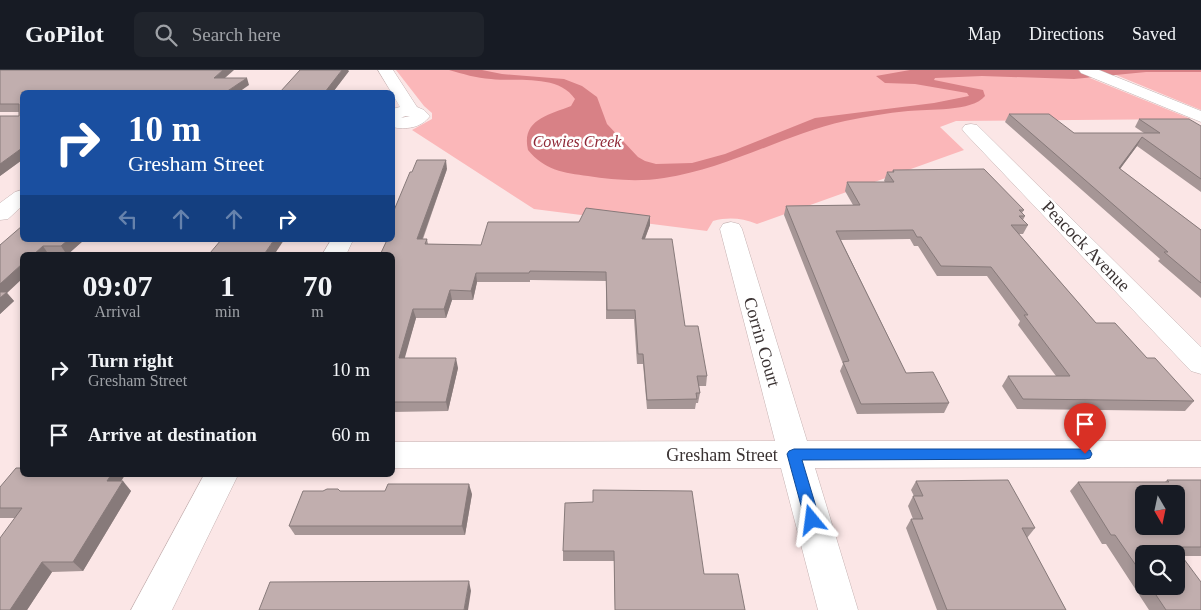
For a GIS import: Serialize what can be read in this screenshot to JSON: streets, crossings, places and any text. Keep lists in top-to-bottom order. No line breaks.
{"streets":{"street":["Peacock Avenue","Corrin Court","Gresham Street"]},"crossings":[["Corrin Court","Gresham Street"]],"water":["Cowies Creek"],"north":"bottom","page":{"header":"GoPilot","search":"Search here","nav":["Map","Directions","Saved"],"turn":["10 m","Gresham Street"],"eta":["09:07","Arrival","1","min","70","m"],"list":[{"name":"Turn right","note":"Gresham Street","value":"10 m"},{"name":"Arrive at destination","value":"60 m"}]}}
